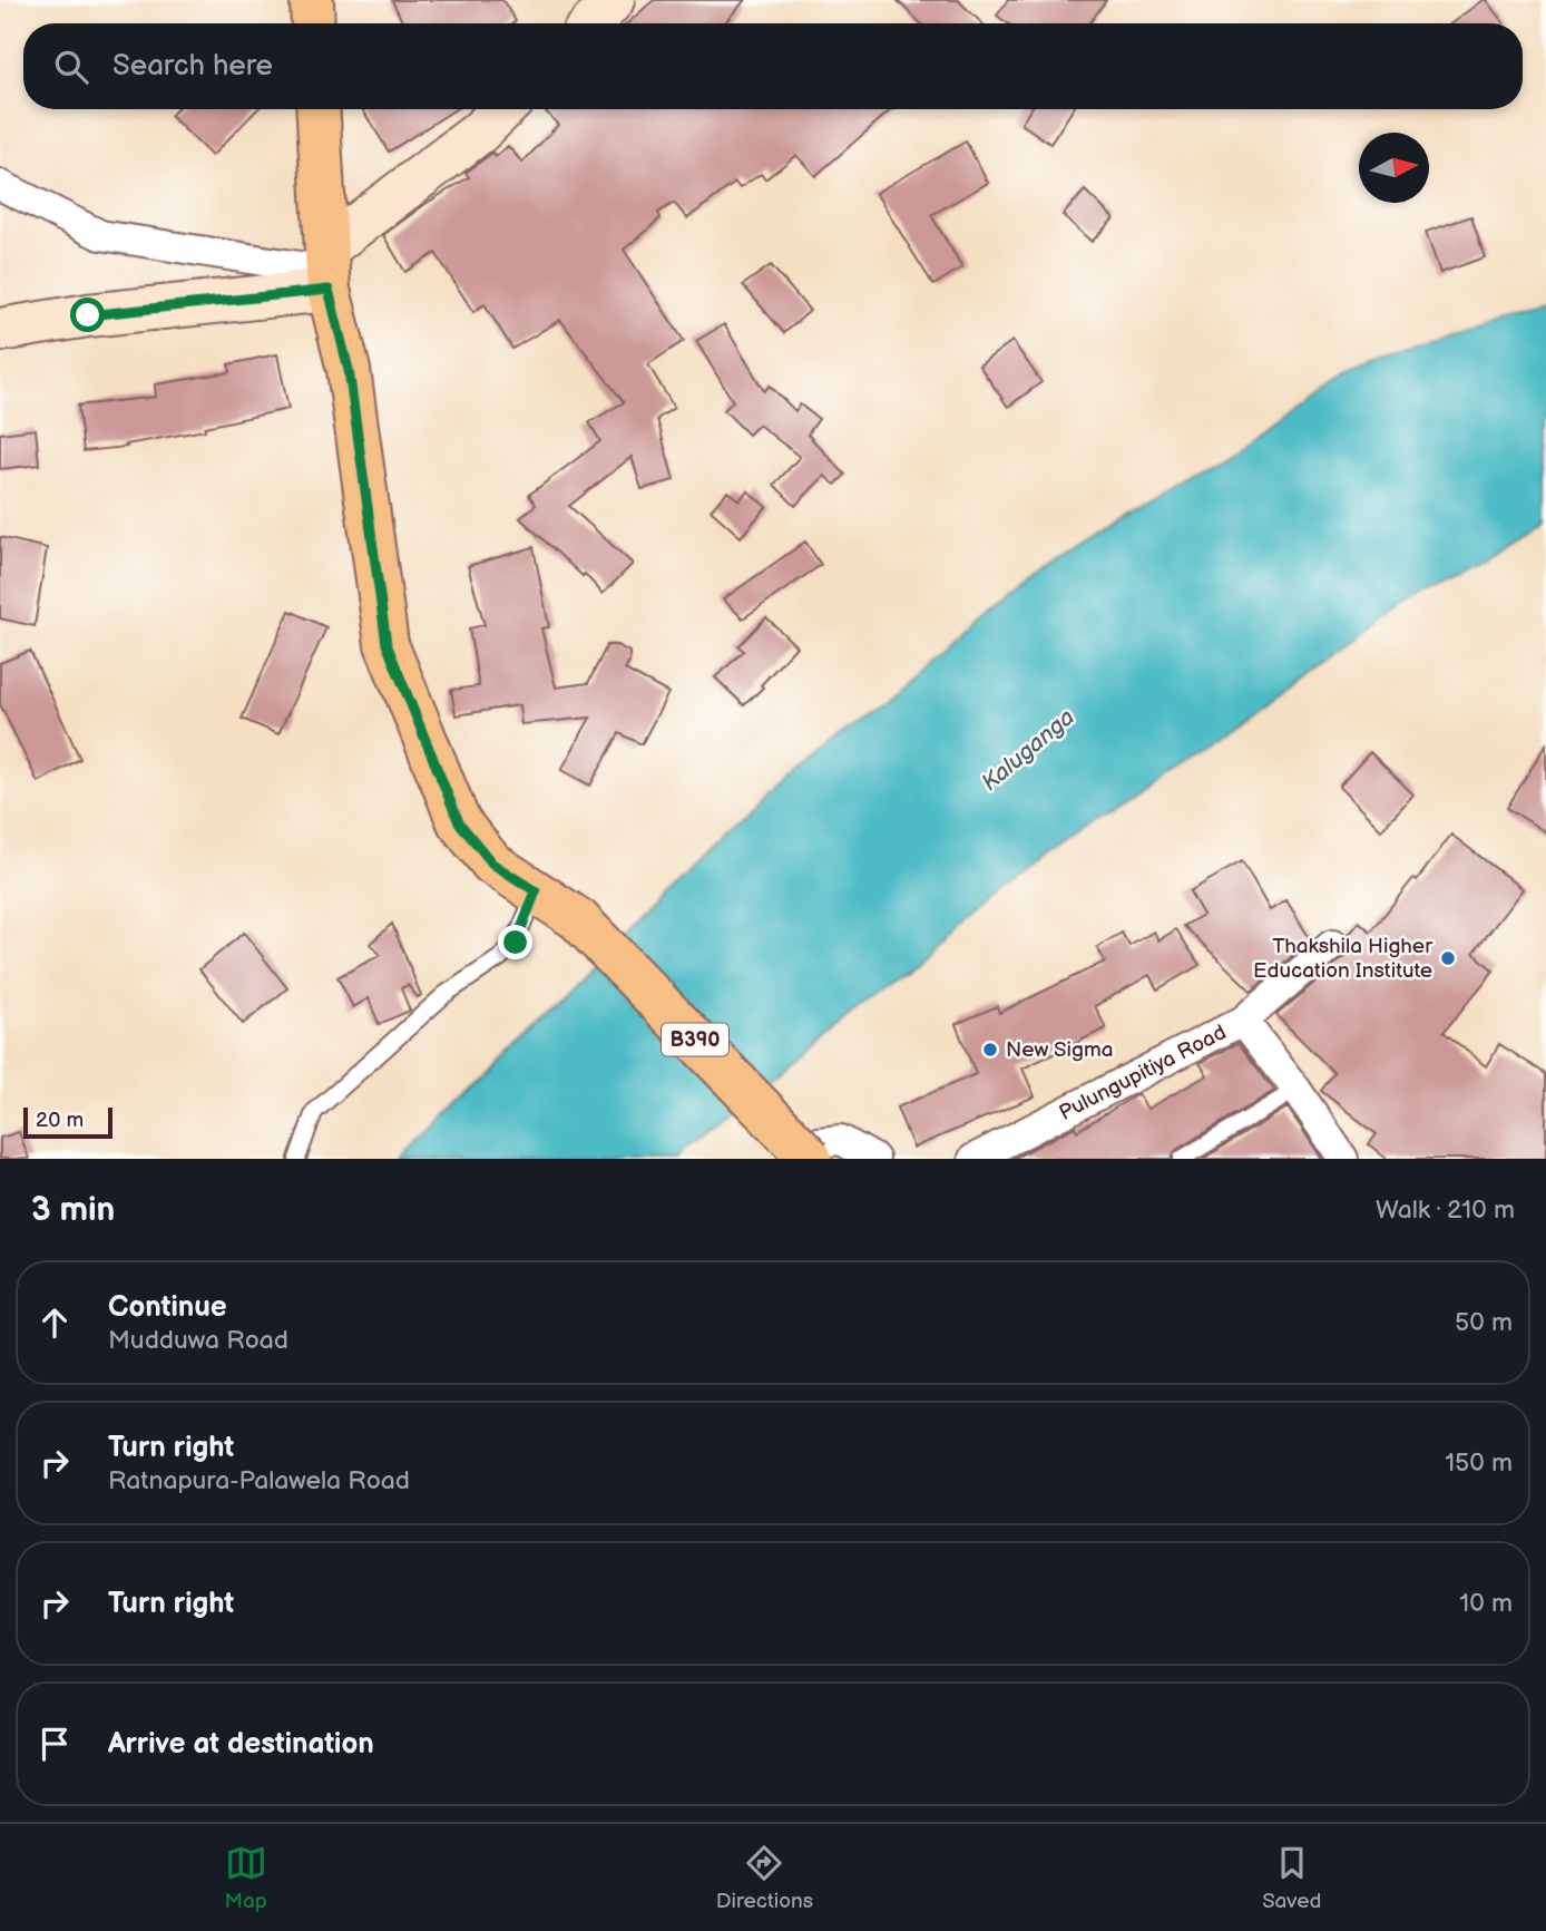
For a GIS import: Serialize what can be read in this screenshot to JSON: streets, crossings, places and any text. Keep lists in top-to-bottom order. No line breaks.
{"streets":{"main road":["B390"],"street":["Pulungupitiya Road"]},"water":["Kaluganga"],"places":["Thakshila Higher Education Institute","New Sigma"],"scale_bar":"20 m","north":"right","page":{"search":"Search here","scale":"20 m","heading":["3 min","Walk · 210 m"],"list":[["Continue","Mudduwa Road","50 m"],["Turn right","Ratnapura-Palawela Road","150 m"],["Turn right","10 m"],"Arrive at destination"],"nav":["Map","Directions","Saved"]}}
